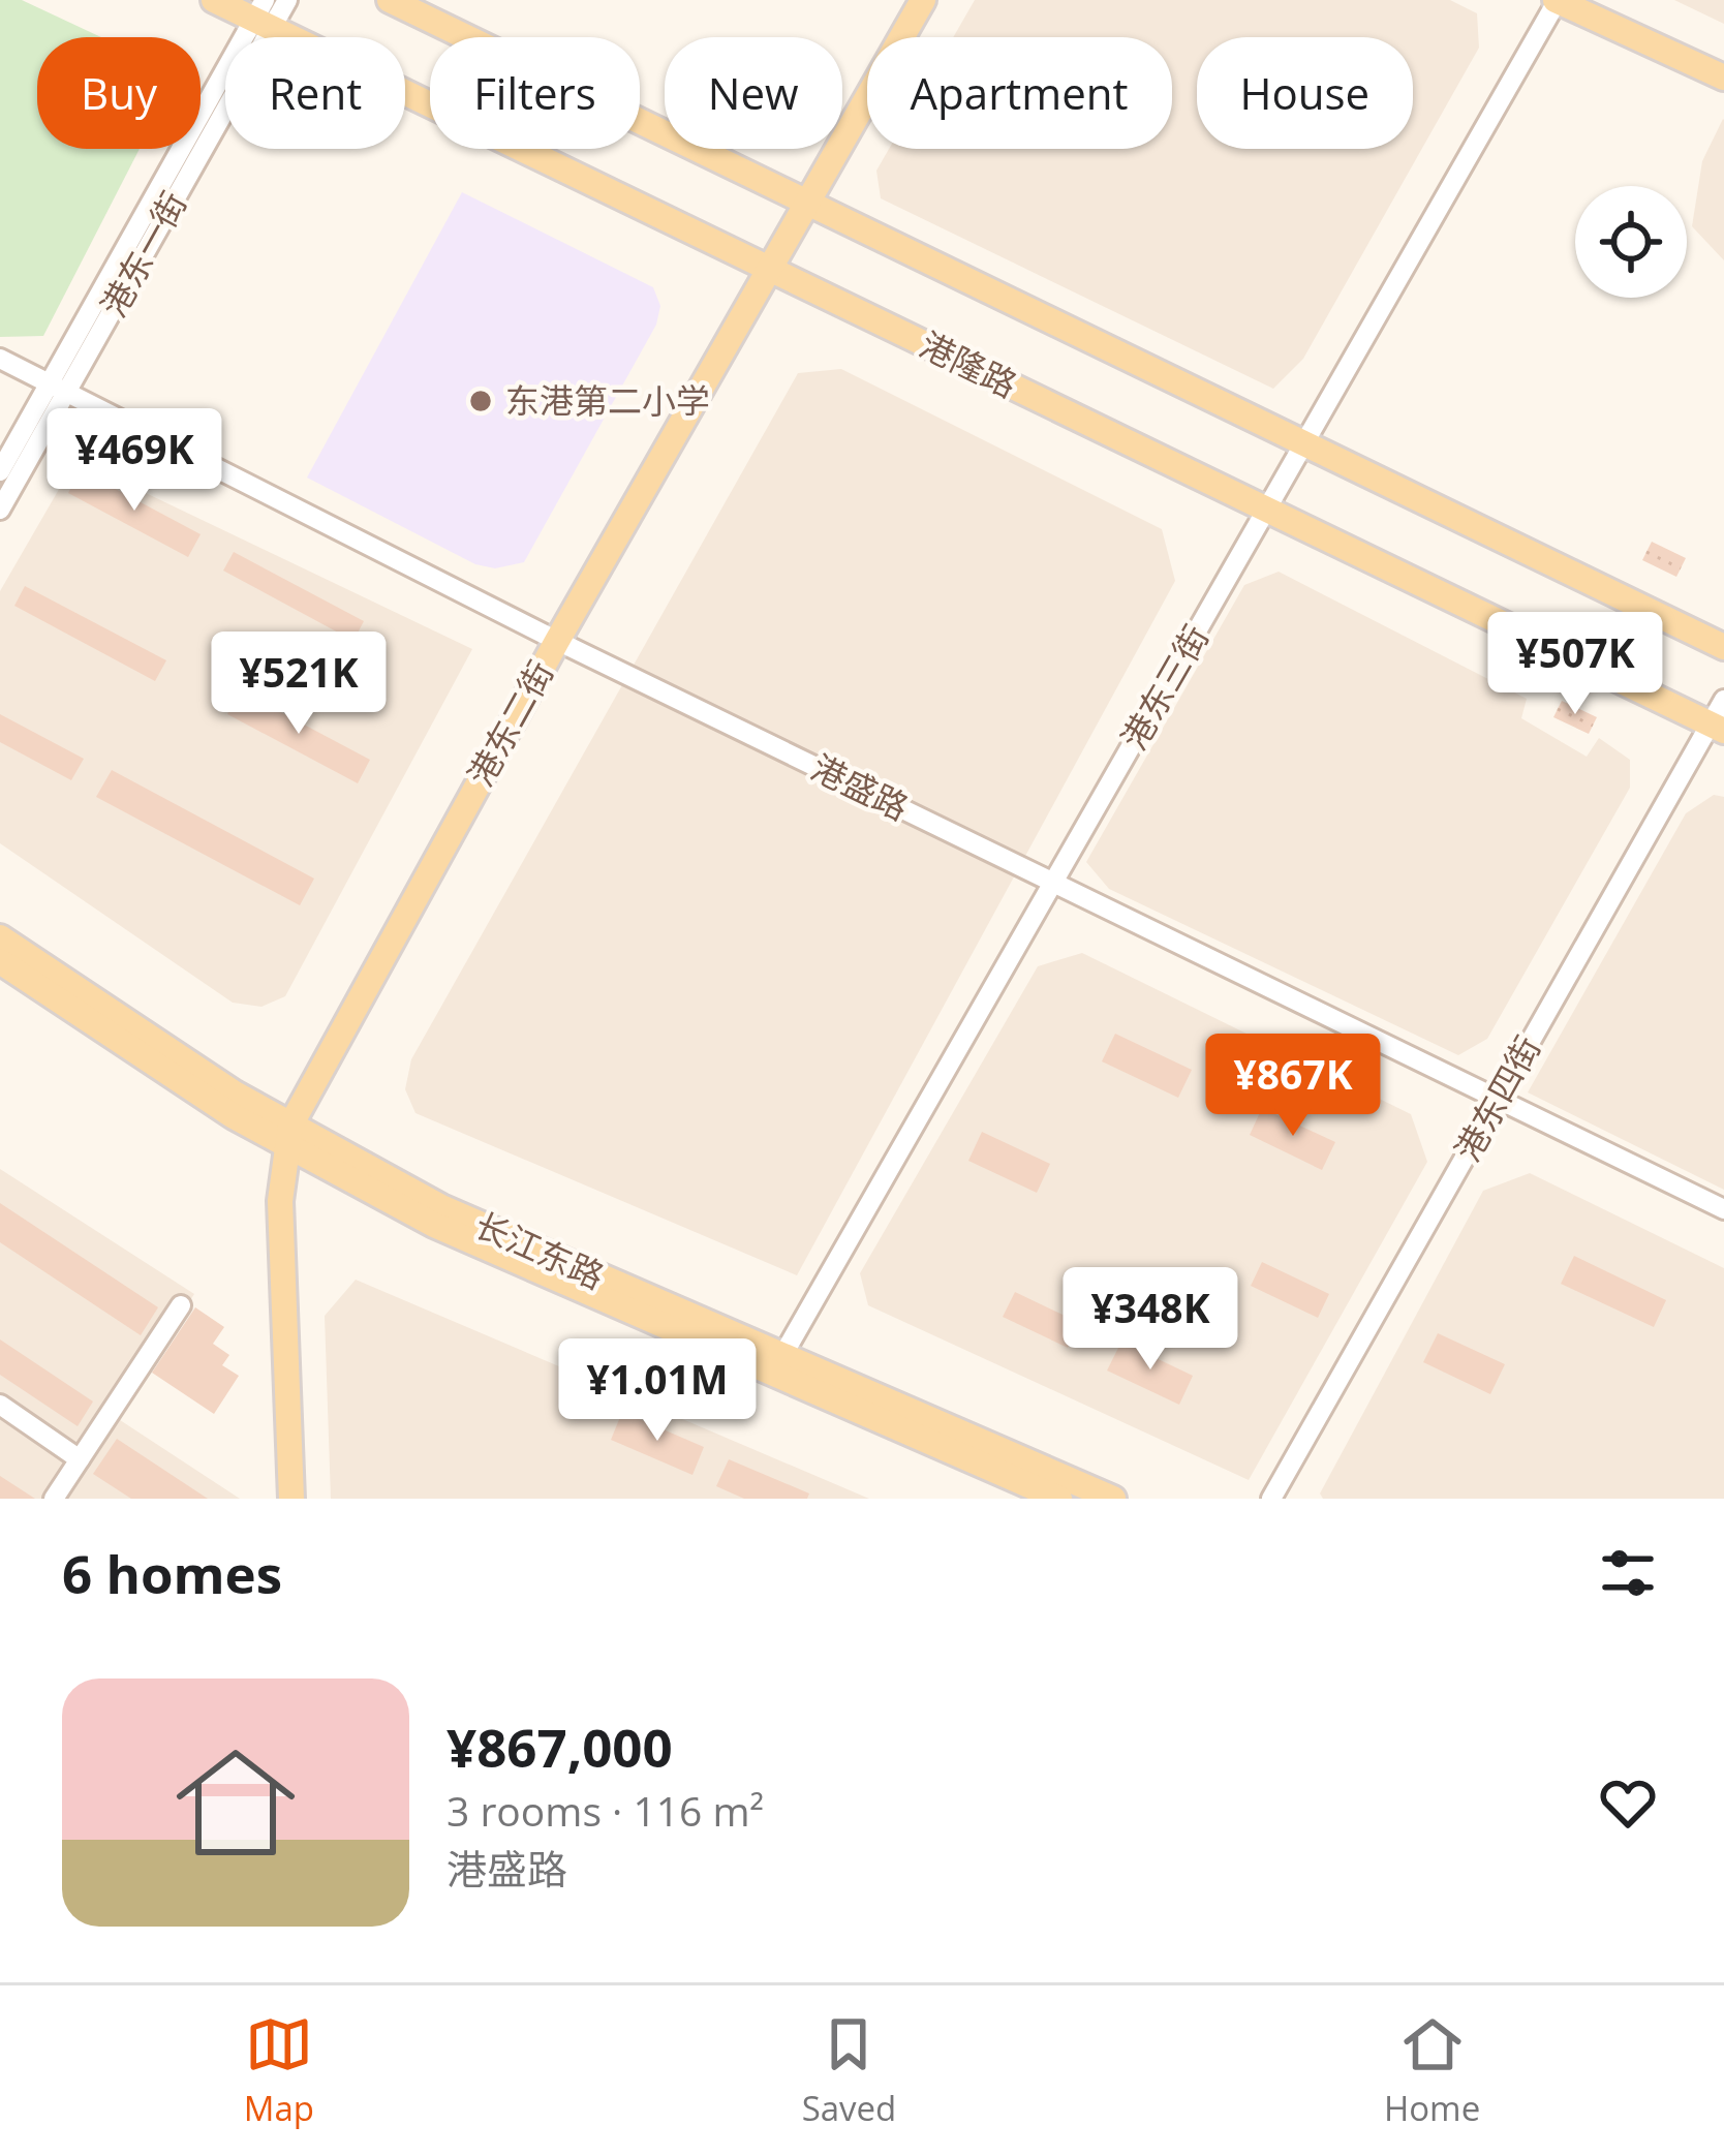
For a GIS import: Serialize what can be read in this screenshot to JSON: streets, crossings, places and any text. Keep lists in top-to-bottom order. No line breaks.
{"streets":{"main road":["港隆路","港东二街","长江东路"],"street":["港东一街","港东三街","港盛路","港东四街"]},"crossings":[["港东一街","港隆路"],["港东一街","港盛路"],["港隆路","港东三街"],["港隆路","港东二街"],["港隆路","港东四街"],["港东三街","港盛路"],["港东三街","长江东路"],["港东二街","港盛路"],["港东二街","长江东路"],["港盛路","港东四街"]],"places":["东港第二小学"],"page":{"chip":["Buy","Rent","Filters","New","Apartment","House"],"price":["¥469K","¥507K","¥521K","¥867K","¥348K","¥1.01M"],"heading":"6 homes","list":[{"name":"¥867,000","note":"3 rooms · 116 m² · 港盛路"}],"tabs":["Map","Saved","Home"]}}
